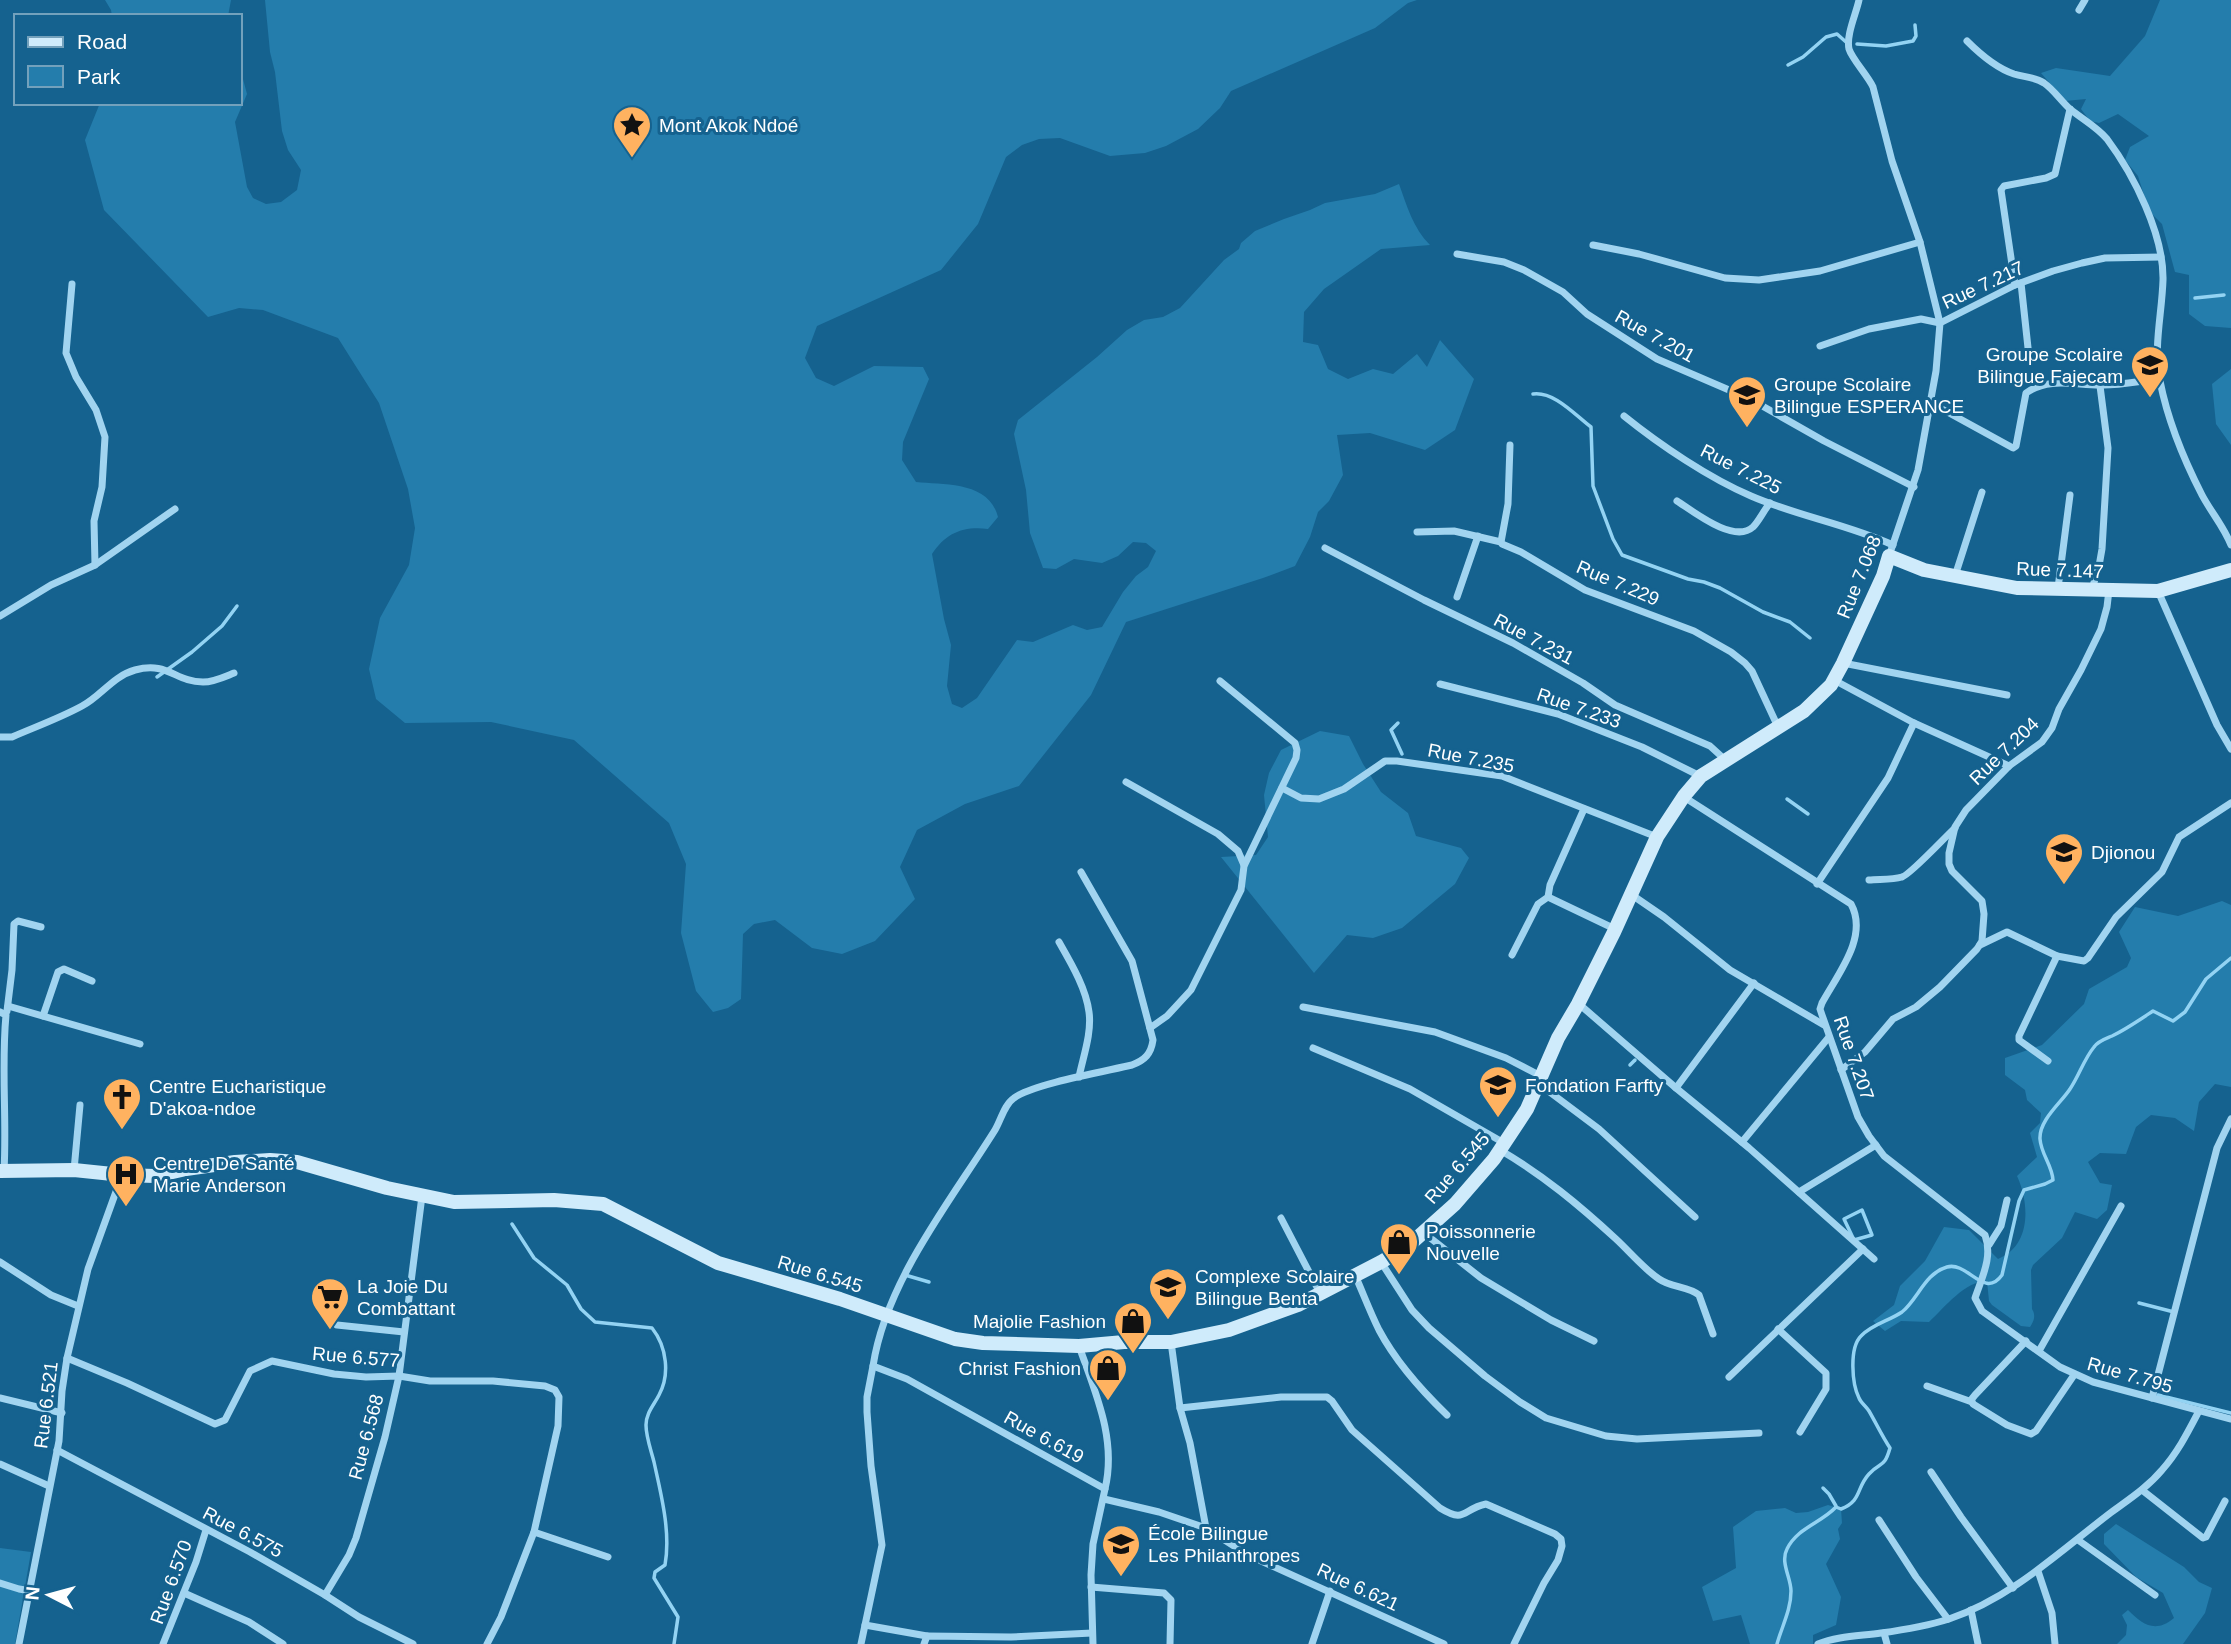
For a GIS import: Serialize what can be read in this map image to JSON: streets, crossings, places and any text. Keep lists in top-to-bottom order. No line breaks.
{"streets":{"street":["Rue 7.217","Rue 7.201","Rue 7.225","Rue 7.147","Rue 7.068","Rue 7.229","Rue 7.231","Rue 7.233","Rue 7.204","Rue 7.235","Rue 7.207","Rue 6.545","Rue 6.577","Rue 7.795","Rue 6.521","Rue 6.568","Rue 6.619","Rue 6.575","Rue 6.570","Rue 6.621"]},"crossings":[["Rue 7.217","Rue 7.068"],["Rue 7.201","Rue 7.068"],["Rue 7.225","Rue 7.147"],["Rue 7.225","Rue 7.068"],["Rue 7.147","Rue 7.068"],["Rue 7.147","Rue 7.204"],["Rue 7.068","Rue 7.229"],["Rue 7.068","Rue 7.231"],["Rue 7.068","Rue 7.233"],["Rue 7.068","Rue 7.235"],["Rue 7.068","Rue 7.207"],["Rue 7.068","Rue 6.545"],["Rue 7.207","Rue 7.795"],["Rue 6.545","Rue 6.521"],["Rue 6.545","Rue 6.568"],["Rue 6.577","Rue 6.521"],["Rue 6.577","Rue 6.568"],["Rue 6.521","Rue 6.575"],["Rue 6.568","Rue 6.575"],["Rue 6.575","Rue 6.570"]],"places":{"place":["Mont Akok Ndoé"],"school or university":["Groupe Scolaire Bilingue Fajecam","Groupe Scolaire Bilingue ESPERANCE","Djionou","Fondation Farfty","Complexe Scolaire Bilingue Benta","École Bilingue Les Philanthropes"],"church":["Centre Eucharistique D'akoa-ndoe"],"hospital":["Centre De Santé Marie Anderson"],"shop":["Poissonnerie Nouvelle","Majolie Fashion","Christ Fashion"],"supermarket":["La Joie Du Combattant"]},"legend":["Road","Park"],"north":"left"}
